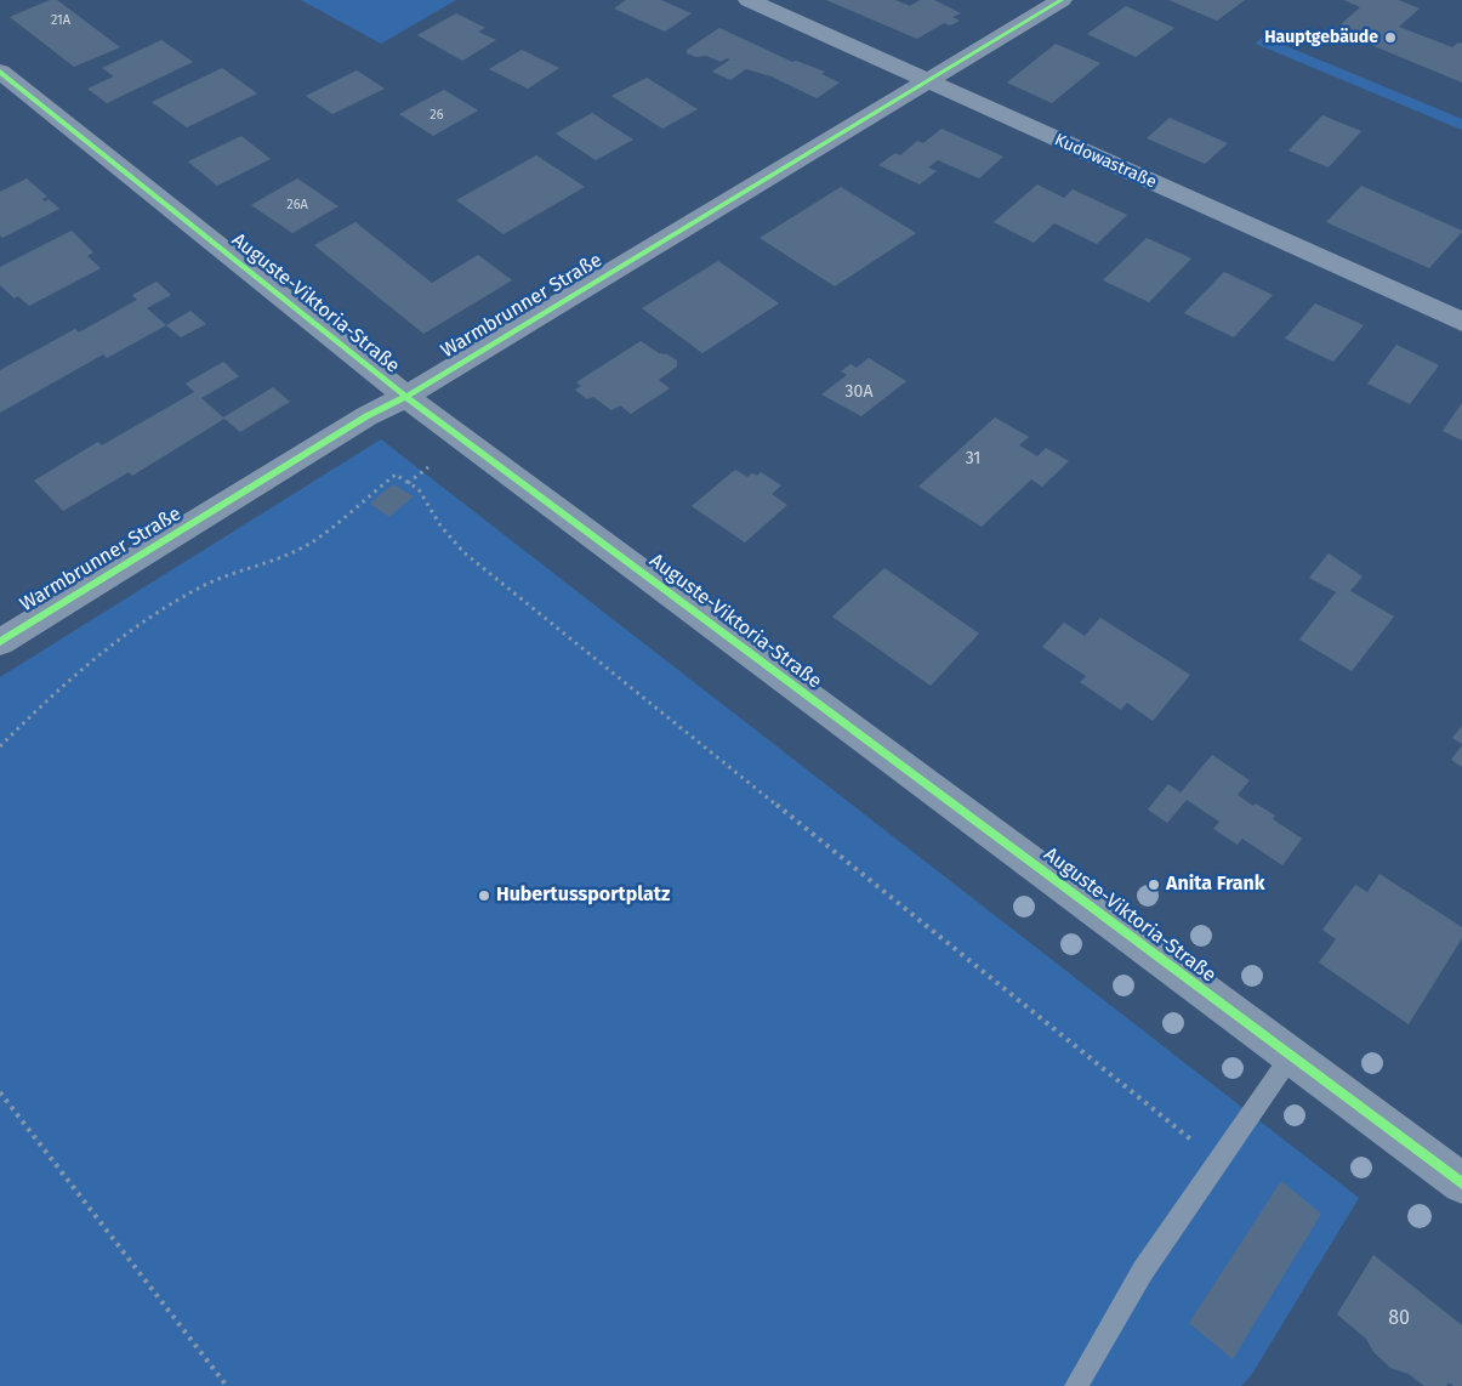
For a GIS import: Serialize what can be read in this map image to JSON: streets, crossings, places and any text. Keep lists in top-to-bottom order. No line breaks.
{"streets":{"street":["Kudowastraße","Auguste-Viktoria-Straße","Warmbrunner Straße"]},"crossings":[["Kudowastraße","Warmbrunner Straße"],["Auguste-Viktoria-Straße","Warmbrunner Straße"]],"places":["Hauptgebäude","Anita Frank","Hubertussportplatz"],"house_numbers":["21A","26","26A","30A","31","80"]}
